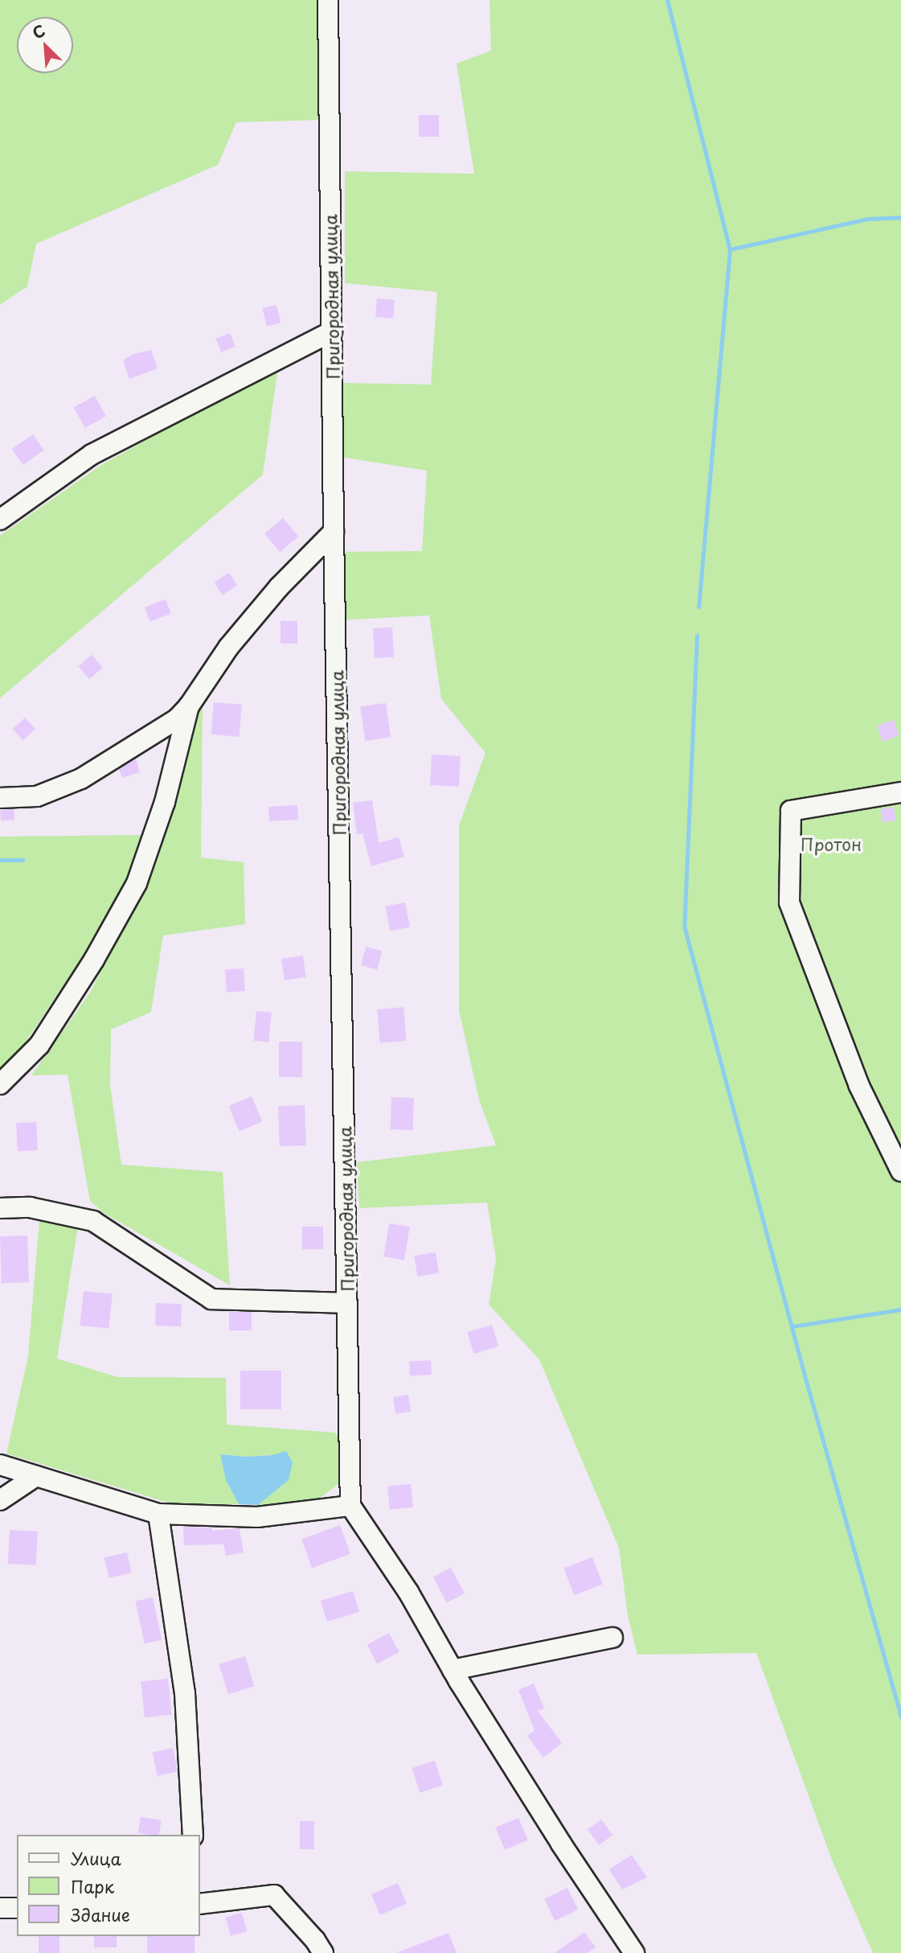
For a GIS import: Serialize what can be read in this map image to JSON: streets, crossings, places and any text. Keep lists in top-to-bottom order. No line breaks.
{"streets":{"street":["Пригородная улица"]},"parks":["Протон"],"legend":["Улица","Парк","Здание"],"north":"top left"}
